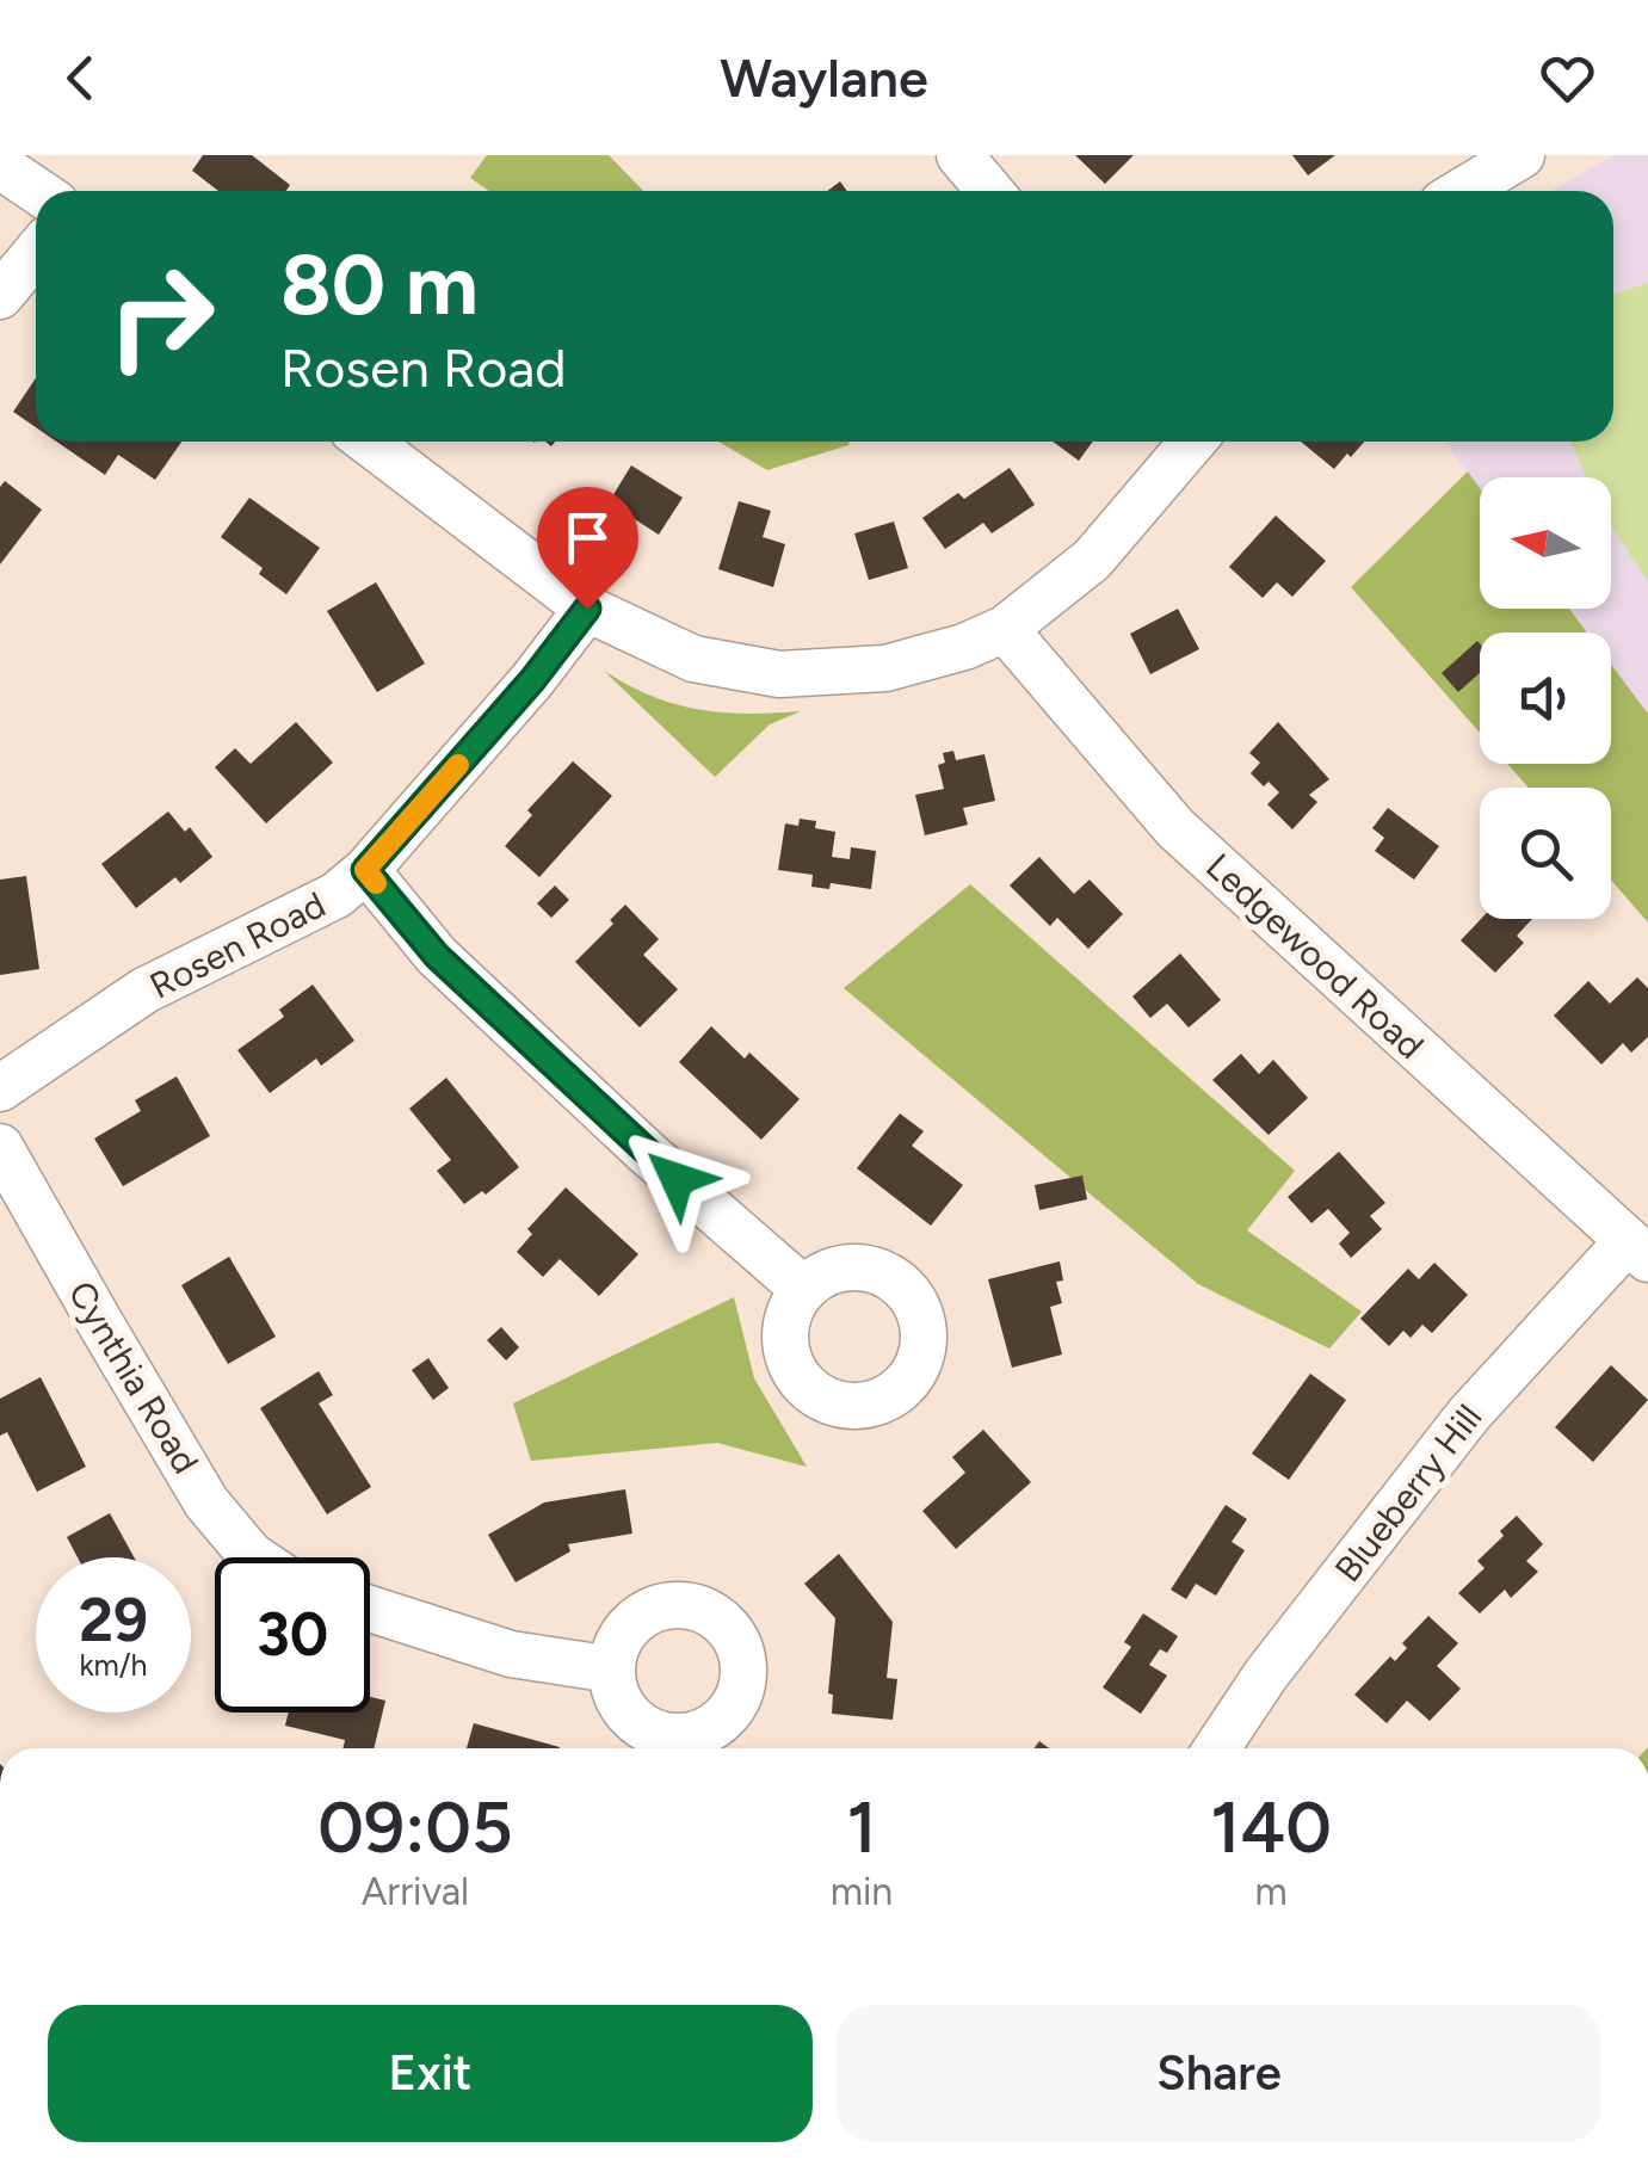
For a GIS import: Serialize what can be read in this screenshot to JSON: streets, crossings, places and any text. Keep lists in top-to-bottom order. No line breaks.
{"streets":{"street":["Rosen Road","Ledgewood Road","Cynthia Road","Blueberry Hill"]},"crossings":[["Ledgewood Road","Blueberry Hill"]],"north":"left","page":{"header":"Waylane","turn":["80 m","Rosen Road"],"speed":"29 km/h","limit":"30","eta":["09:05","Arrival","1","min","140","m"],"buttons":["Exit","Share"]}}
